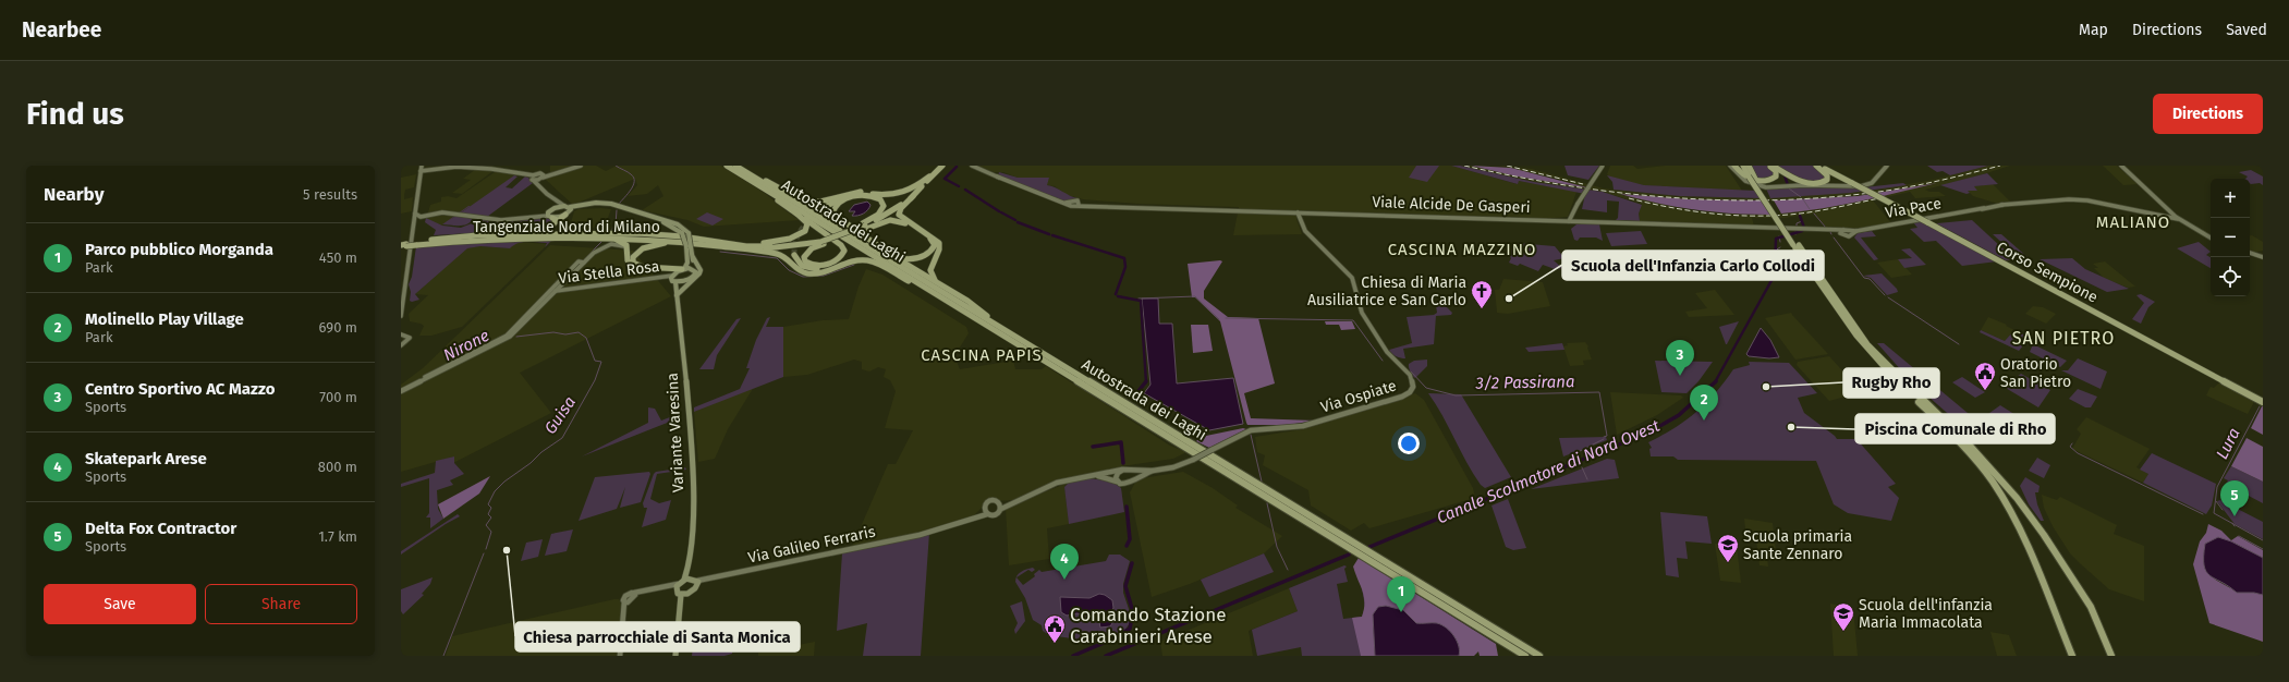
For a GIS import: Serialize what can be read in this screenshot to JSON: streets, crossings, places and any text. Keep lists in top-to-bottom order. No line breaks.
{"streets":{"highway":["Autostrada dei Laghi","Tangenziale Nord di Milano","Corso Sempione"],"main road":["Variante Varesina"],"street":["Viale Alcide De Gasperi","Via Pace","Via Stella Rosa","Via Ospiate","Via Galileo Ferraris"]},"crossings":[["Viale Alcide De Gasperi","Via Pace"],["Viale Alcide De Gasperi","Via Ospiate"],["Variante Varesina","Via Galileo Ferraris"]],"districts":["MALIANO","CASCINA MAZZINO","SAN PIETRO","CASCINA PAPIS"],"water":["Nirone","3/2 Passirana","Guisa","Lura","Canale Scolmatore di Nord Ovest"],"places":{"other":["Scuola dell'Infanzia Carlo Collodi","Rugby Rho","Piscina Comunale di Rho","Chiesa parrocchiale di Santa Monica"],"church":["Chiesa di Maria Ausiliatrice e San Carlo"],"public building":["Oratorio San Pietro","Comando Stazione Carabinieri Arese"],"school or university":["Scuola primaria Sante Zennaro","Scuola dell'infanzia Maria Immacolata"]},"page":{"header":"Nearbee","nav":["Map","Directions","Saved"],"buttons":["Directions",["Save","Share"]],"title":"Find us","heading":["Nearby","5 results"],"map_buttons":["+","−"],"list":[{"mark":"1","name":"Parco pubblico Morganda","note":"Park","value":"450 m"},{"mark":"2","name":"Molinello Play Village","note":"Park","value":"690 m"},{"mark":"3","name":"Centro Sportivo AC Mazzo","note":"Sports","value":"700 m"},{"mark":"4","name":"Skatepark Arese","note":"Sports","value":"800 m"},{"mark":"5","name":"Delta Fox Contractor","note":"Sports","value":"1.7 km"}],"pins":["3","2","5","4","1"]}}
